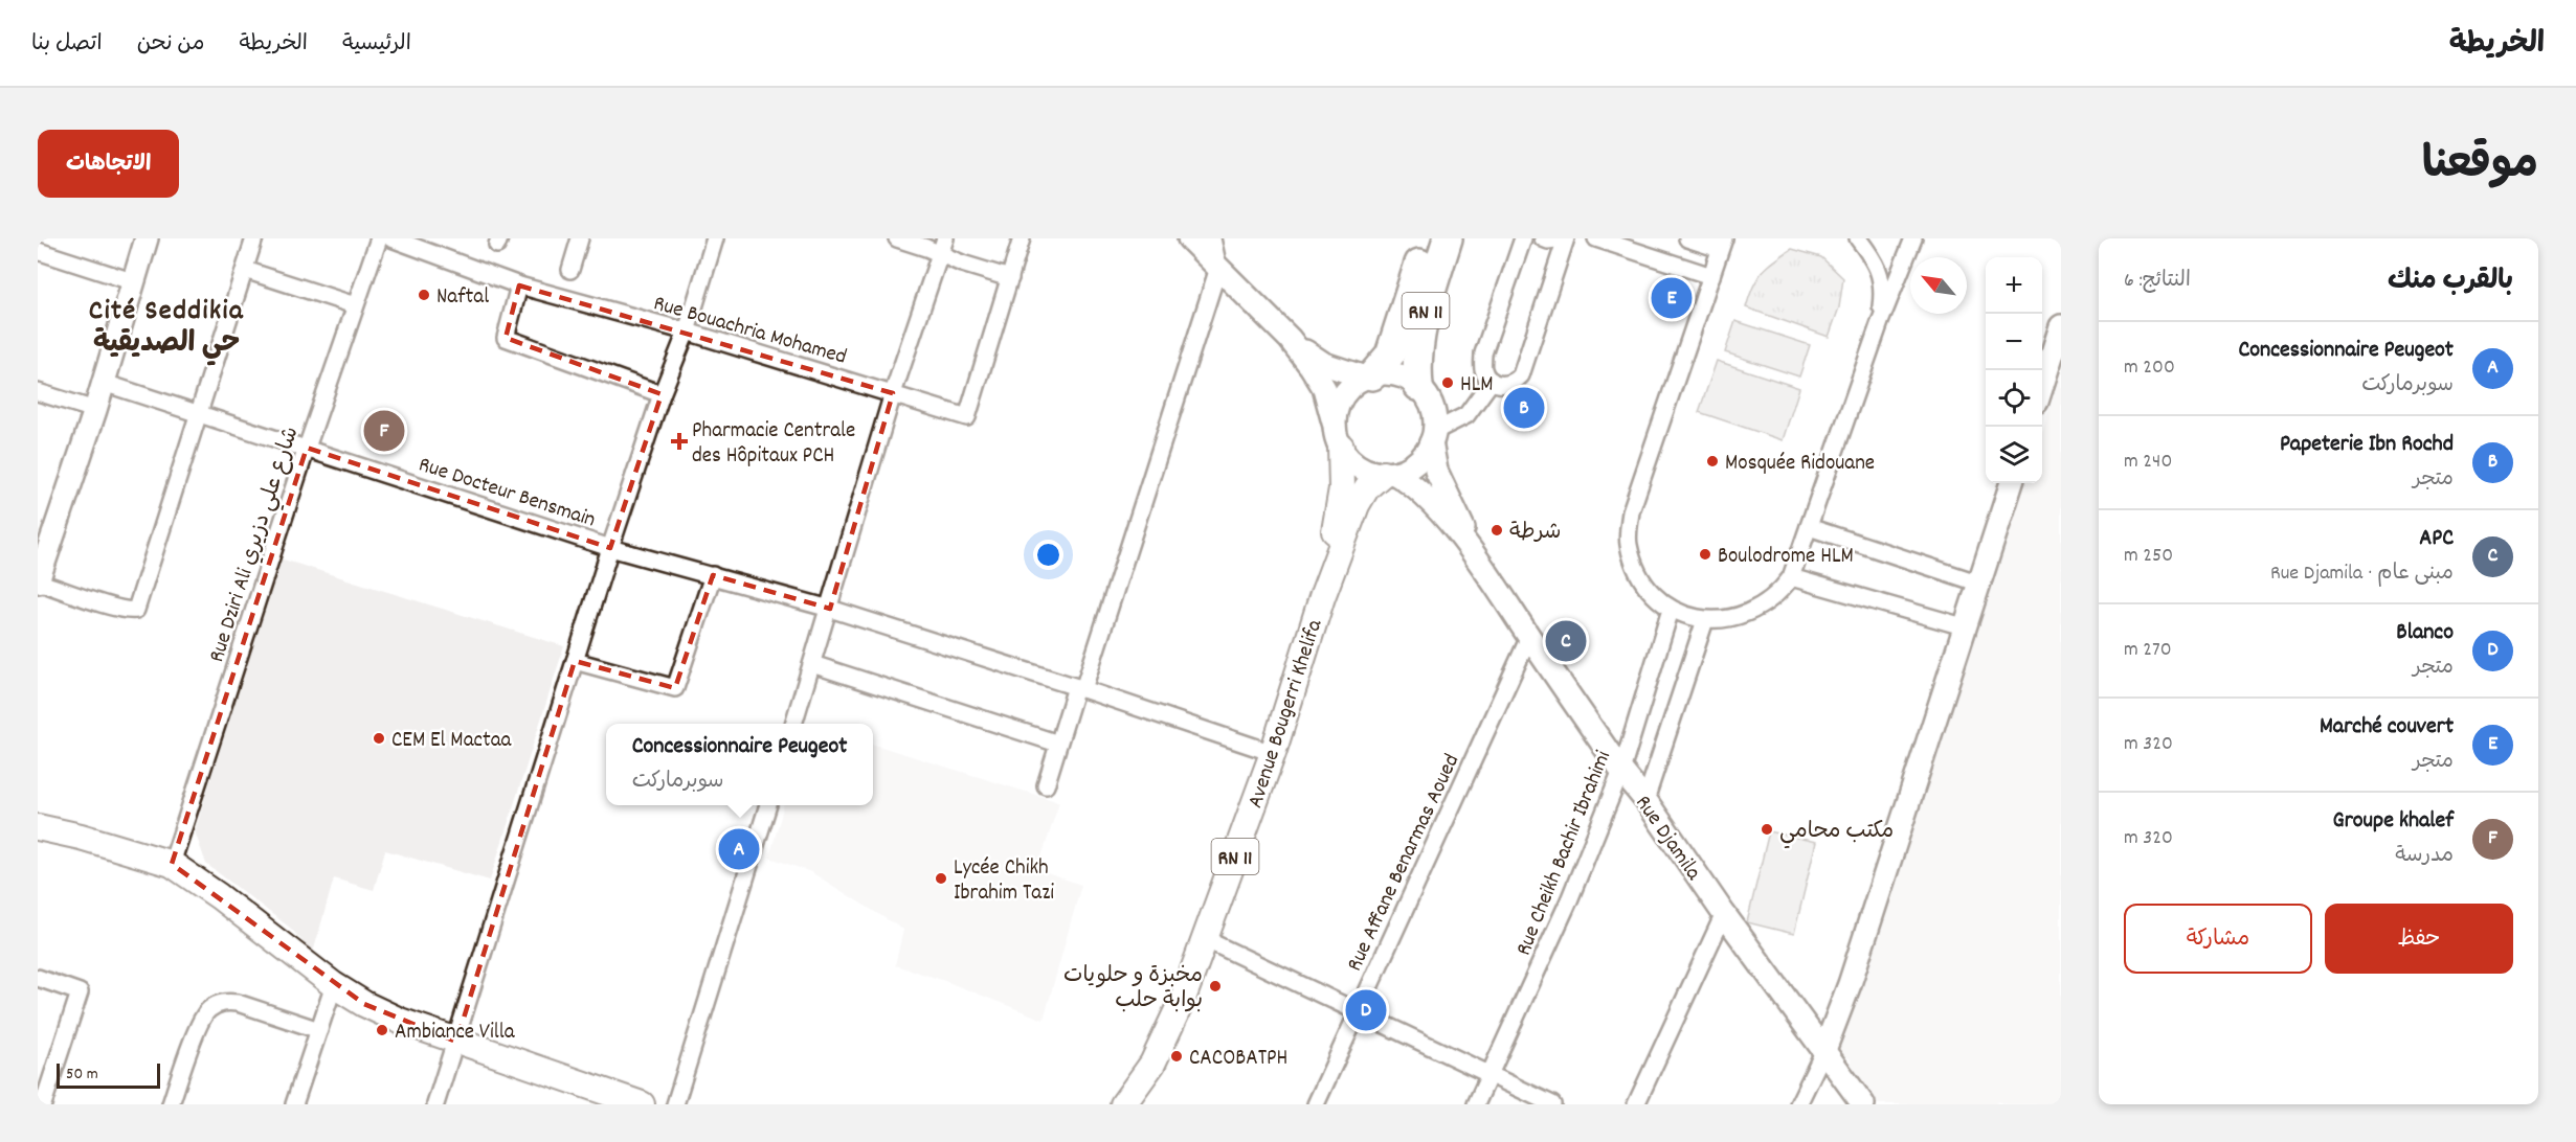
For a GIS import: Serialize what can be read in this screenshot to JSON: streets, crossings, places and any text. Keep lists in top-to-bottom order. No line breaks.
{"streets":{"highway":["RN 11"],"main road":["Avenue Bougerri Khelifa"],"street":["Rue Bouachria Mohamed","Rue Docteur Bensmain","Rue Dziri Ali شارع علي دزيري","Rue Djamila","Rue Cheikh Bachir Ibrahimi","Rue Affane Benarmas Aoued"]},"crossings":[["RN 11","Avenue Bougerri Khelifa"],["Rue Docteur Bensmain","Rue Dziri Ali شارع علي دزيري"],["Rue Docteur Bensmain","Avenue Bougerri Khelifa"],["Rue Djamila","Rue Cheikh Bachir Ibrahimi"],["Rue Djamila","Rue Affane Benarmas Aoued"]],"districts":["Cité Seddikia حي الصديقية"],"places":{"other":["Naftal","HLM","Mosquée Ridouane","شرطة","Boulodrome HLM","CEM El Mactaa","مكتب محامي","Lycée Chikh Ibrahim Tazi","مخبزة و حلويات بوابة حلب","Ambiance Villa","CACOBATPH"],"health":["Pharmacie Centrale des Hôpitaux PCH"]},"scale_bar":"50 m","north":"top left","page":{"header":"الخريطة","nav":["الرئيسية","الخريطة","من نحن","اتصل بنا"],"title":"موقعنا","buttons":["الاتجاهات",["حفظ","مشاركة"]],"heading":["بالقرب منك","النتائج: 6"],"map_buttons":["+","−"],"pins":["E","B","F","C","A","D"],"list":[{"mark":"A","name":"Concessionnaire Peugeot","note":"سوبرماركت","value":"200 m"},{"mark":"B","name":"Papeterie Ibn Rochd","note":"متجر","value":"240 m"},{"mark":"C","name":"APC","note":"مبنى عام · Rue Djamila","value":"250 m"},{"mark":"D","name":"Blanco","note":"متجر","value":"270 m"},{"mark":"E","name":"Marché couvert","note":"متجر","value":"320 m"},{"mark":"F","name":"Groupe khalef","note":"مدرسة","value":"320 m"}],"popup":["Concessionnaire Peugeot","سوبرماركت"],"scale":"50 m"}}
